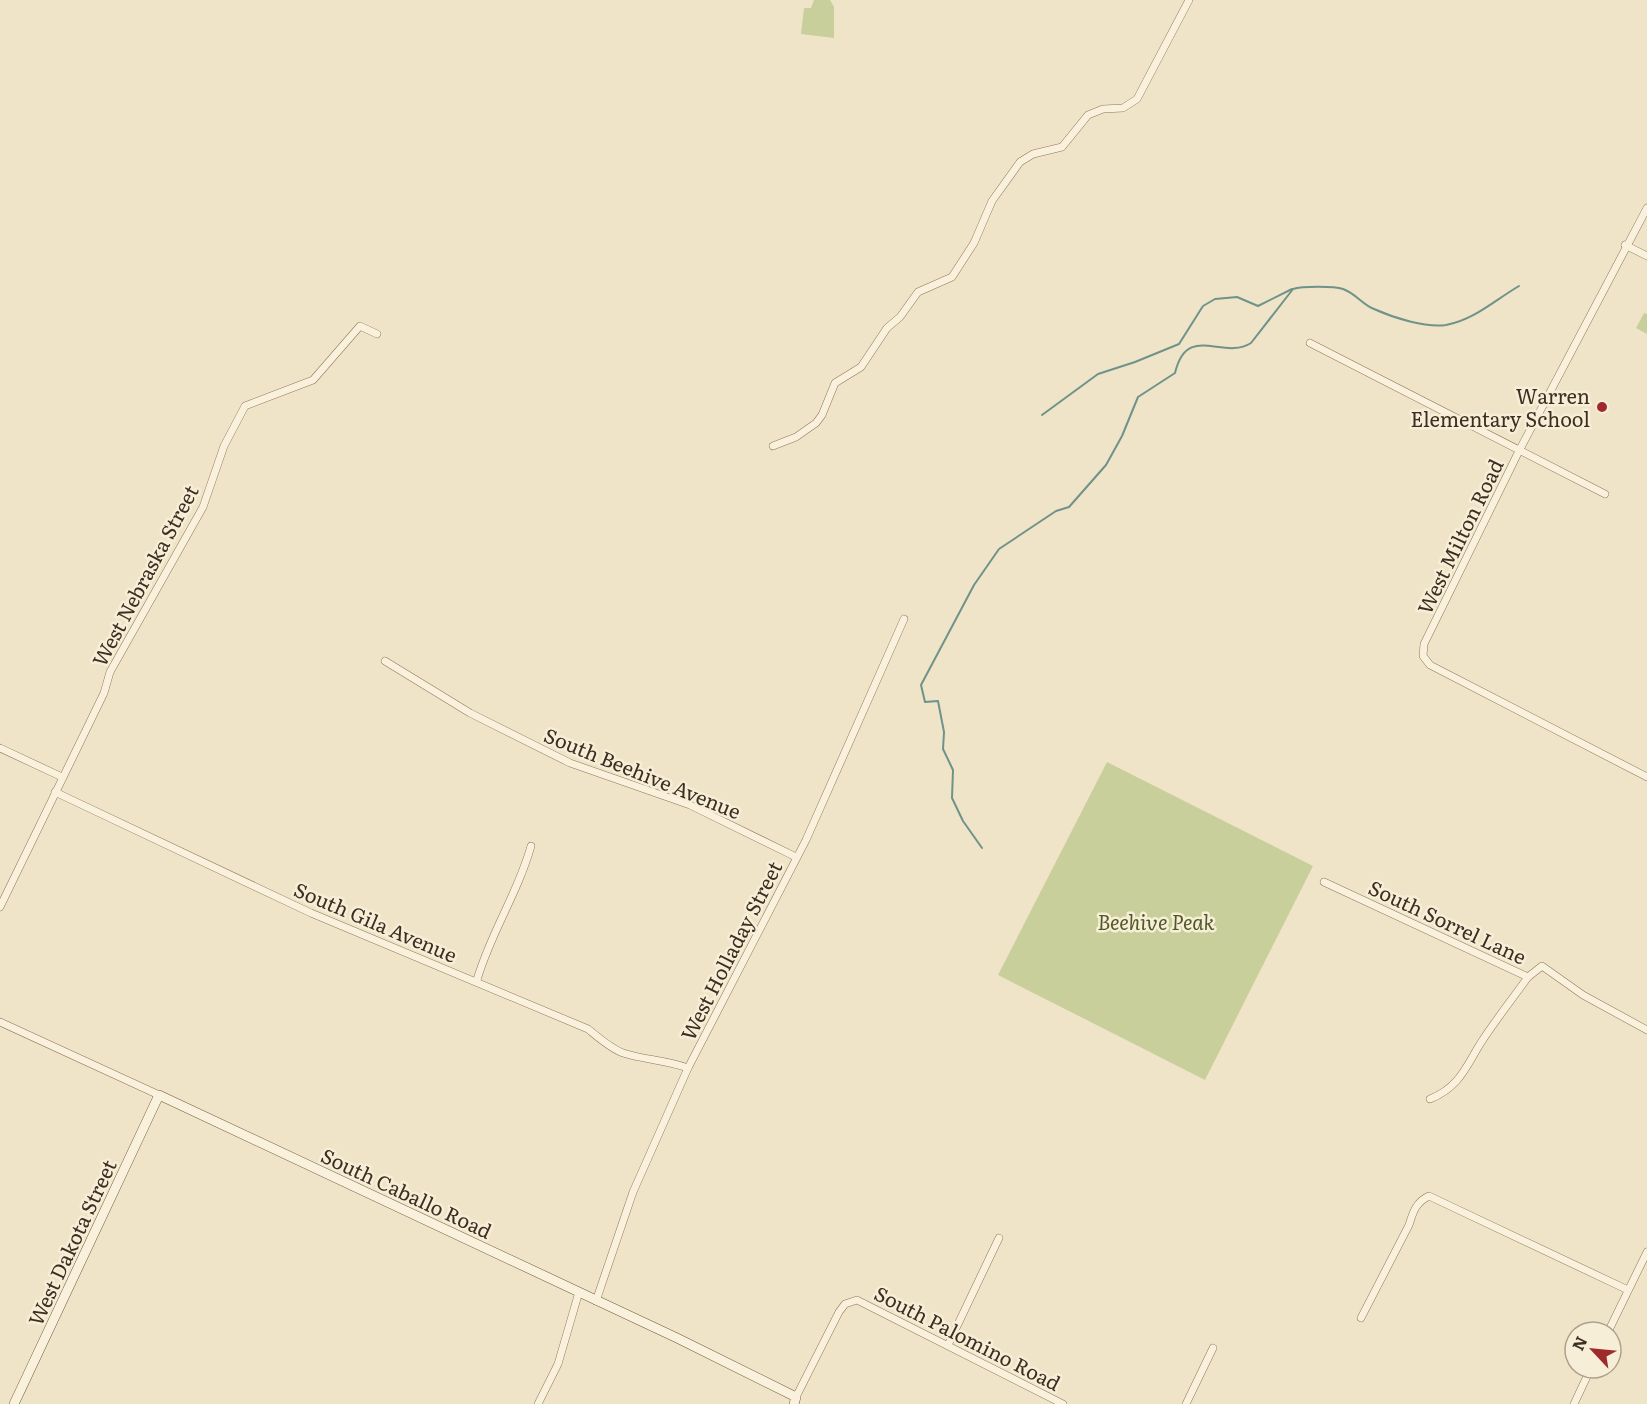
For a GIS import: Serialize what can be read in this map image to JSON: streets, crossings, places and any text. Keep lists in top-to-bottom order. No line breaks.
{"streets":{"street":["West Milton Road","West Nebraska Street","South Beehive Avenue","South Gila Avenue","South Sorrel Lane","West Holladay Street","South Caballo Road","West Dakota Street","South Palomino Road"]},"crossings":[["West Nebraska Street","South Gila Avenue"],["South Beehive Avenue","West Holladay Street"],["South Gila Avenue","West Holladay Street"],["West Holladay Street","South Caballo Road"],["South Caballo Road","West Dakota Street"],["South Caballo Road","South Palomino Road"]],"parks":["Beehive Peak"],"places":["Warren Elementary School"],"north":"top left"}
